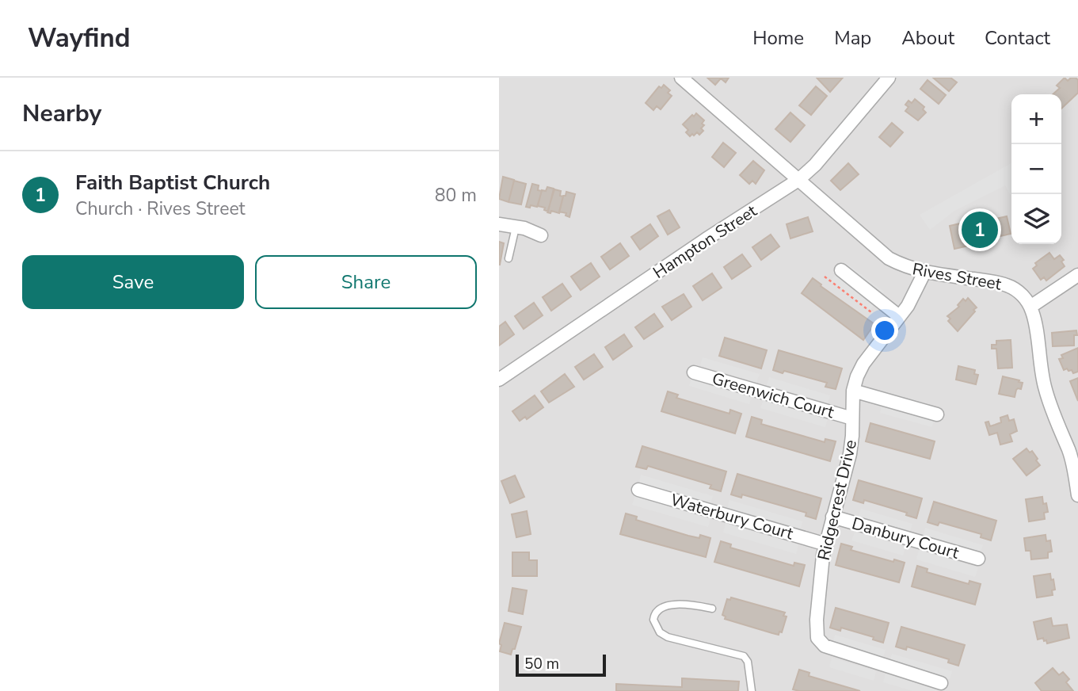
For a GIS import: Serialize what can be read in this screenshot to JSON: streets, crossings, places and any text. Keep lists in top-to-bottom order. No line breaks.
{"streets":{"street":["Hampton Street","Rives Street","Greenwich Court","Ridgecrest Drive","Waterbury Court","Danbury Court"]},"crossings":[["Hampton Street","Rives Street"],["Rives Street","Ridgecrest Drive"],["Greenwich Court","Ridgecrest Drive"],["Ridgecrest Drive","Waterbury Court"],["Ridgecrest Drive","Danbury Court"]],"scale_bar":"50 m","page":{"header":"Wayfind","nav":["Home","Map","About","Contact"],"heading":"Nearby","map_buttons":["+","−"],"list":[{"mark":"1","name":"Faith Baptist Church","note":"Church · Rives Street","value":"80 m"}],"pins":"1","buttons":["Save","Share"],"scale":"50 m"}}
